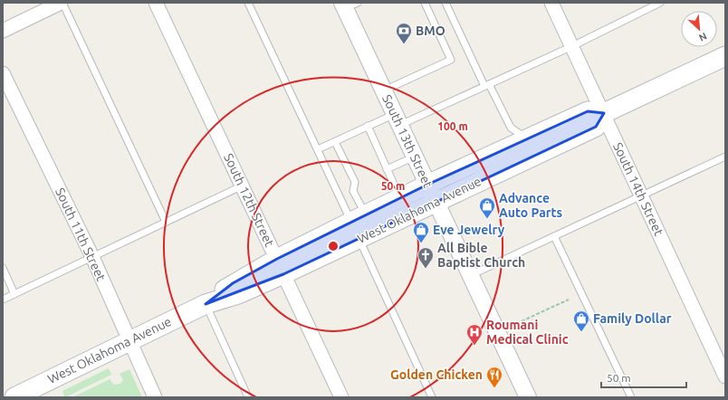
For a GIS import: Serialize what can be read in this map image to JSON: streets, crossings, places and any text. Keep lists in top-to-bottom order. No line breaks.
{"streets":{"main road":["West Oklahoma Avenue"],"street":["South 13th Street","South 14th Street","South 12th Street","South 11th Street"]},"crossings":[["South 13th Street","West Oklahoma Avenue"],["South 14th Street","West Oklahoma Avenue"],["South 12th Street","West Oklahoma Avenue"],["West Oklahoma Avenue","South 11th Street"]],"places":{"bank":["BMO"],"shop":["Advance Auto Parts","Eve Jewelry","Family Dollar"],"church":["All Bible Baptist Church"],"hospital":["Roumani Medical Clinic"],"restaurant":["Golden Chicken"]},"scale_bar":"50 m","north":"bottom right","rings":["100 m","50 m"]}
